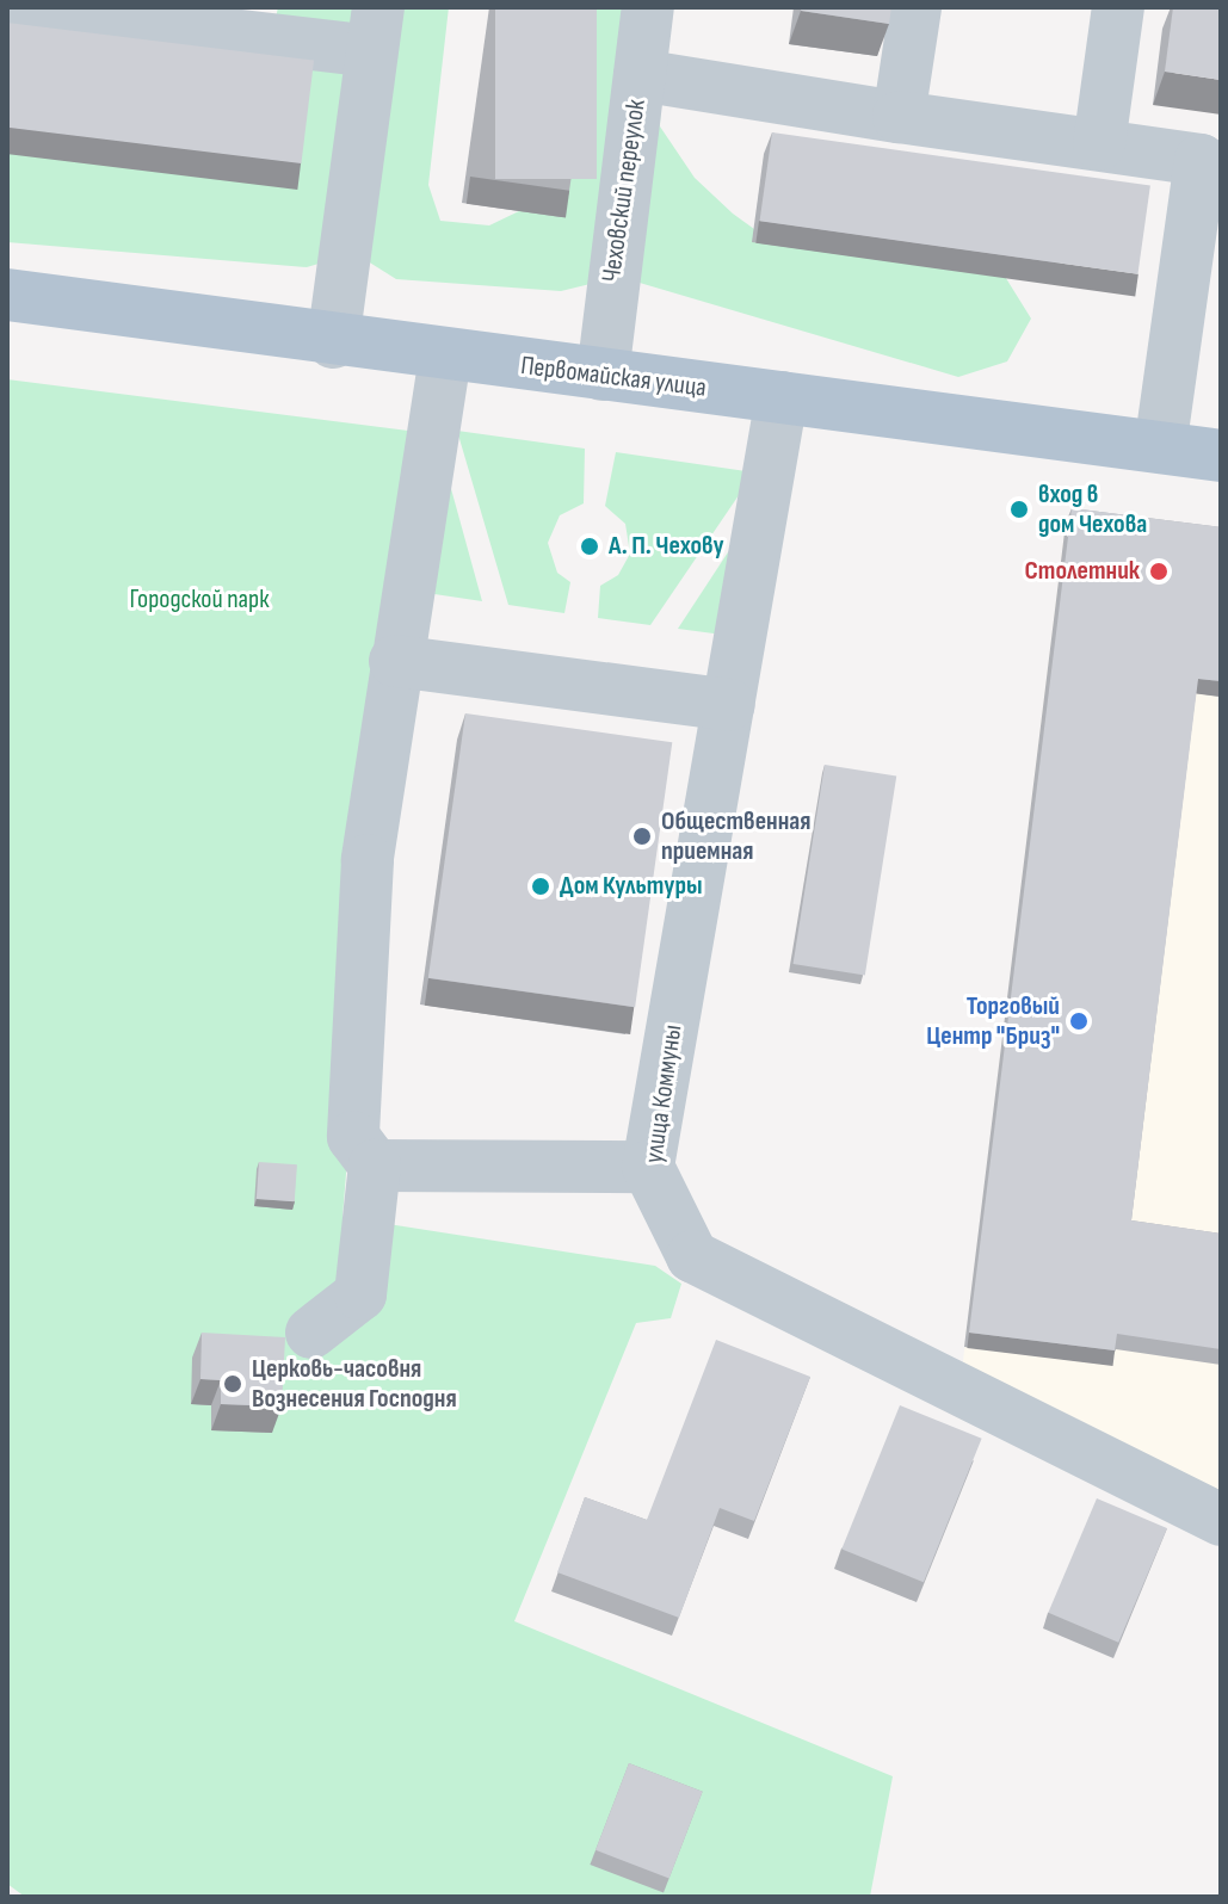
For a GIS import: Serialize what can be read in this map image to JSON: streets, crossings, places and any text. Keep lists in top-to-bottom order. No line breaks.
{"streets":{"main road":["Первомайская улица"],"street":["Чеховский переулок","улица Коммуны"]},"crossings":[["Чеховский переулок","Первомайская улица"],["Первомайская улица","улица Коммуны"]],"parks":["Городской парк"],"places":["вход в дом Чехова","А. П. Чехову","Столетник","Общественная приемная","Дом Культуры","Торговый Центр \"Бриз\"","Церковь-часовня Вознесения Господня"]}
